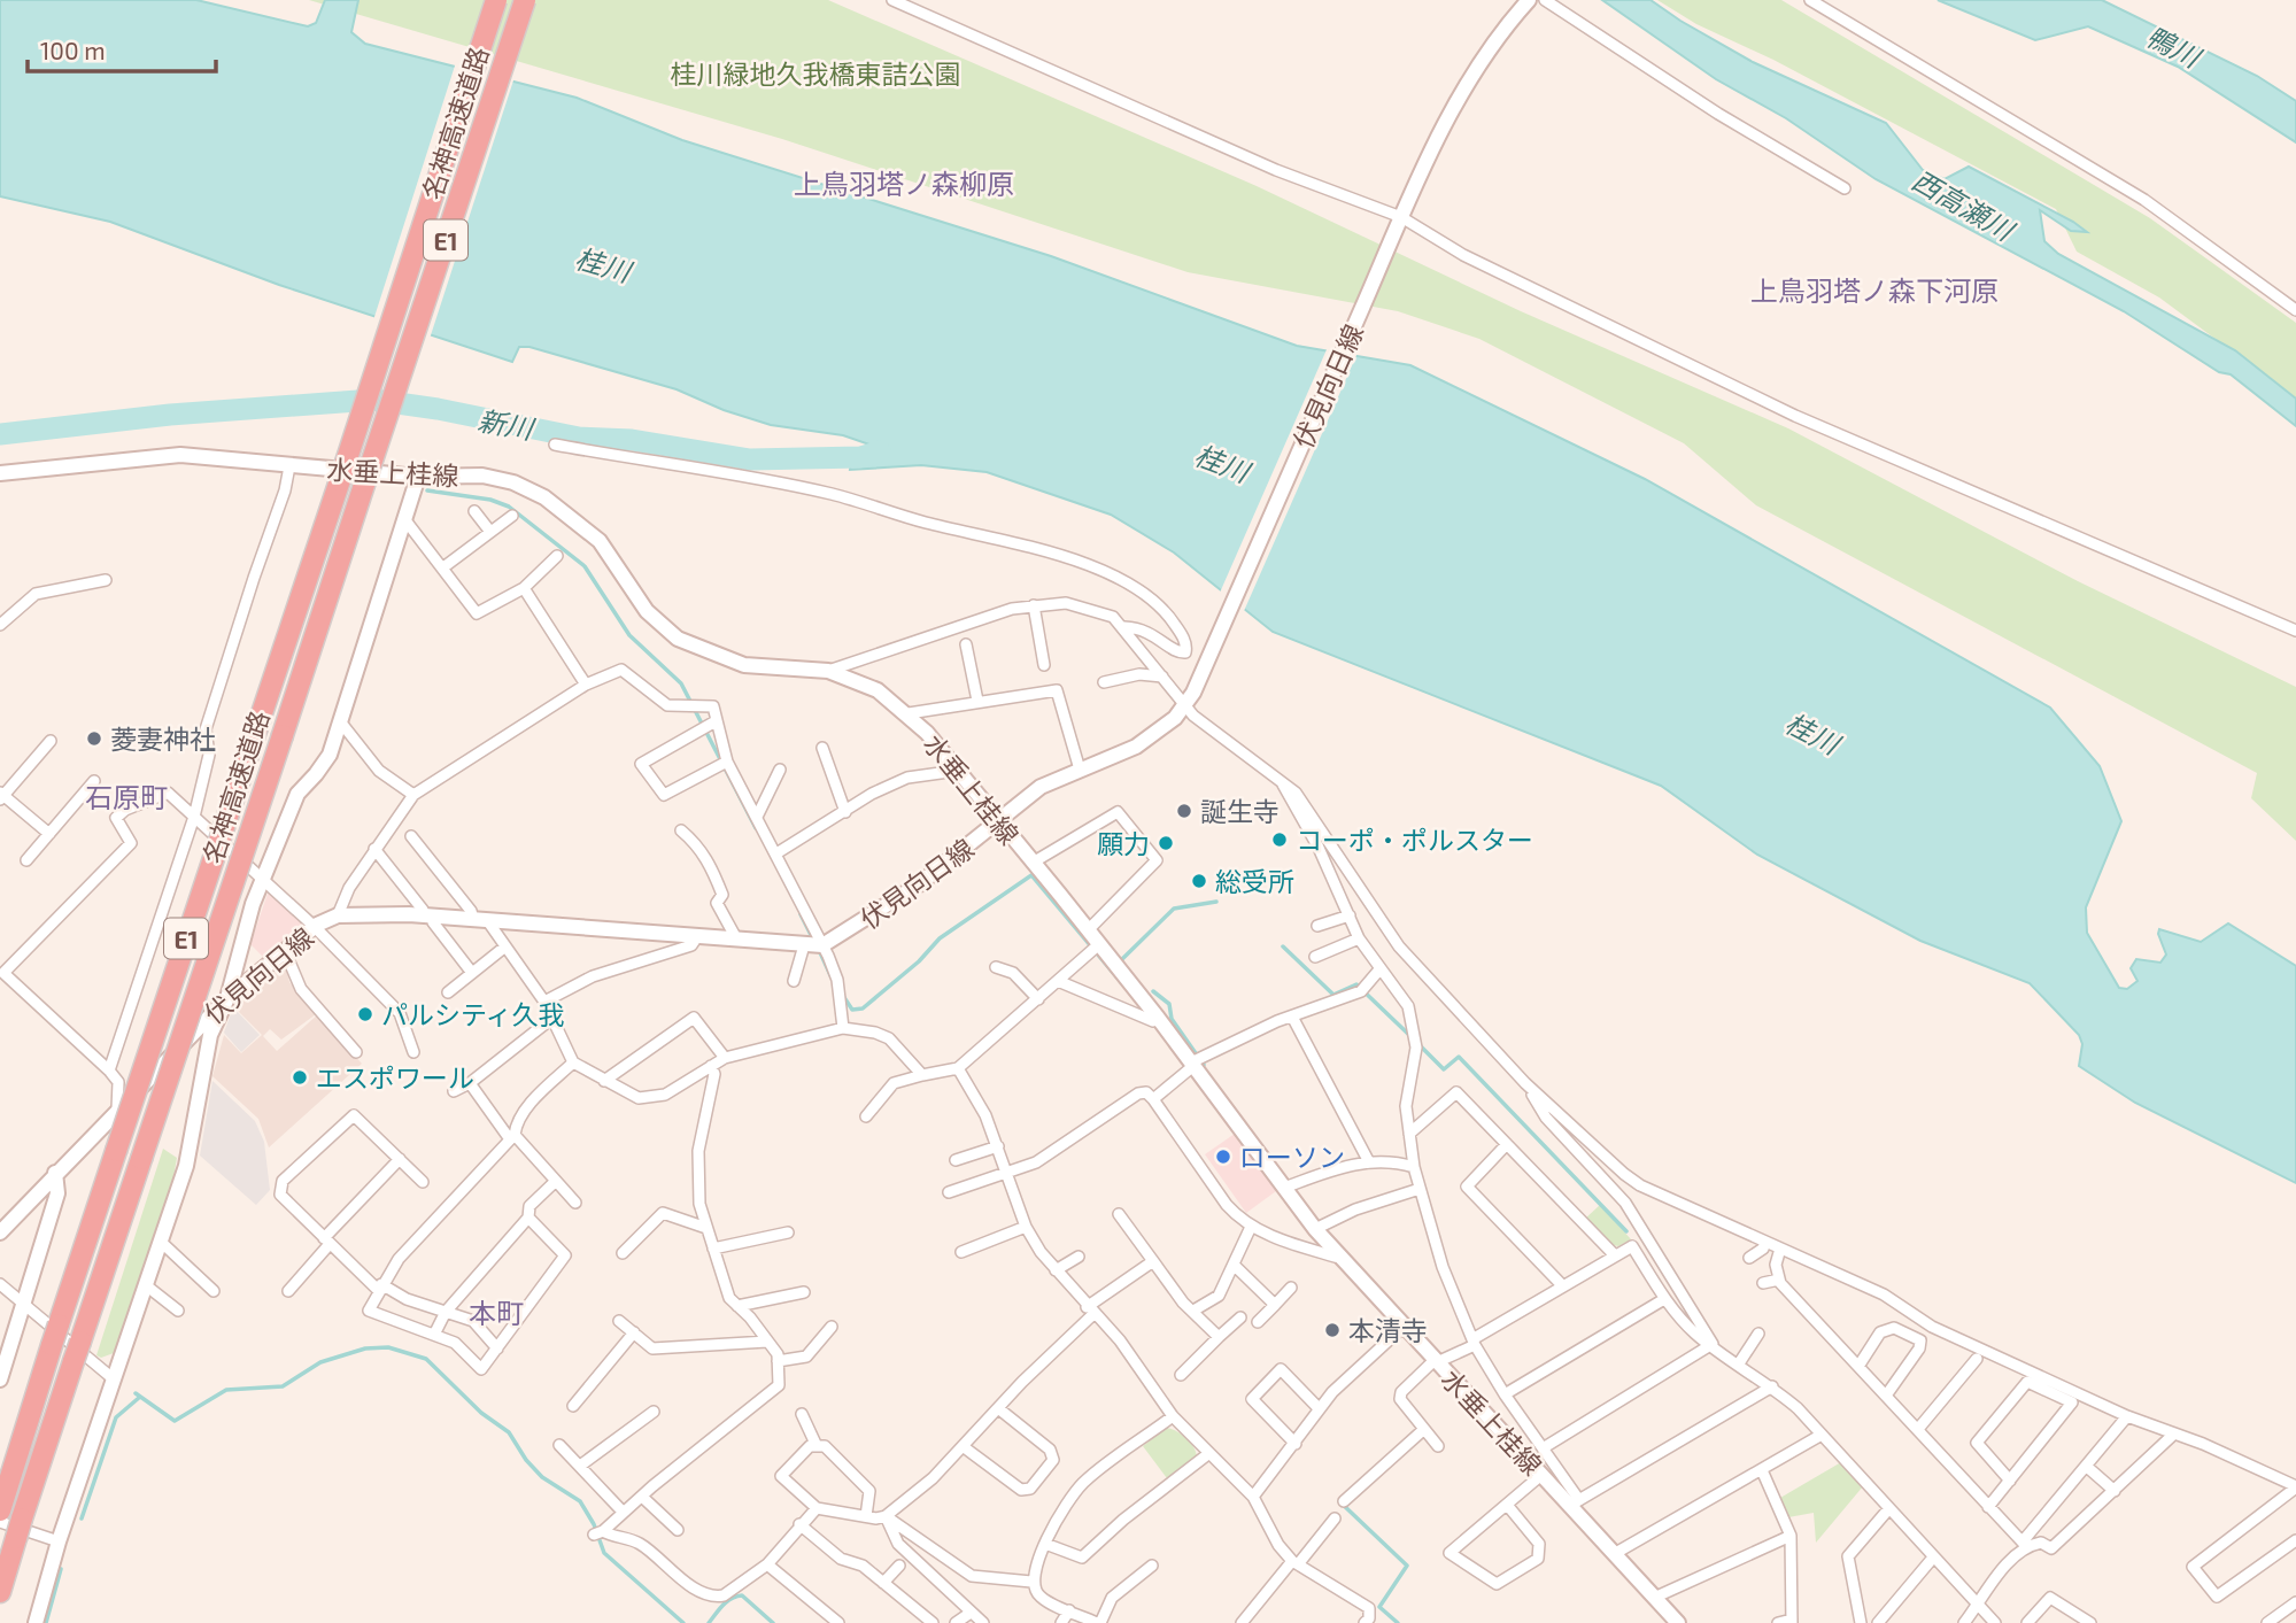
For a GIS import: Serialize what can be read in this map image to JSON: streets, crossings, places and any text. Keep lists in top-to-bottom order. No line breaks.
{"streets":{"highway":["名神高速道路","E1"],"main road":["伏見向日線","水垂上桂線"]},"crossings":[["伏見向日線","水垂上桂線"]],"districts":["上鳥羽塔ノ森柳原","上鳥羽塔ノ森下河原","石原町","本町"],"water":["鴨川","西高瀬川","桂川","新川"],"parks":["桂川緑地久我橋東詰公園"],"places":["菱妻神社","誕生寺","コーポ・ポルスター","願力","総受所","パルシティ久我","エスポワール","ローソン","本清寺"],"scale_bar":"100 m"}
